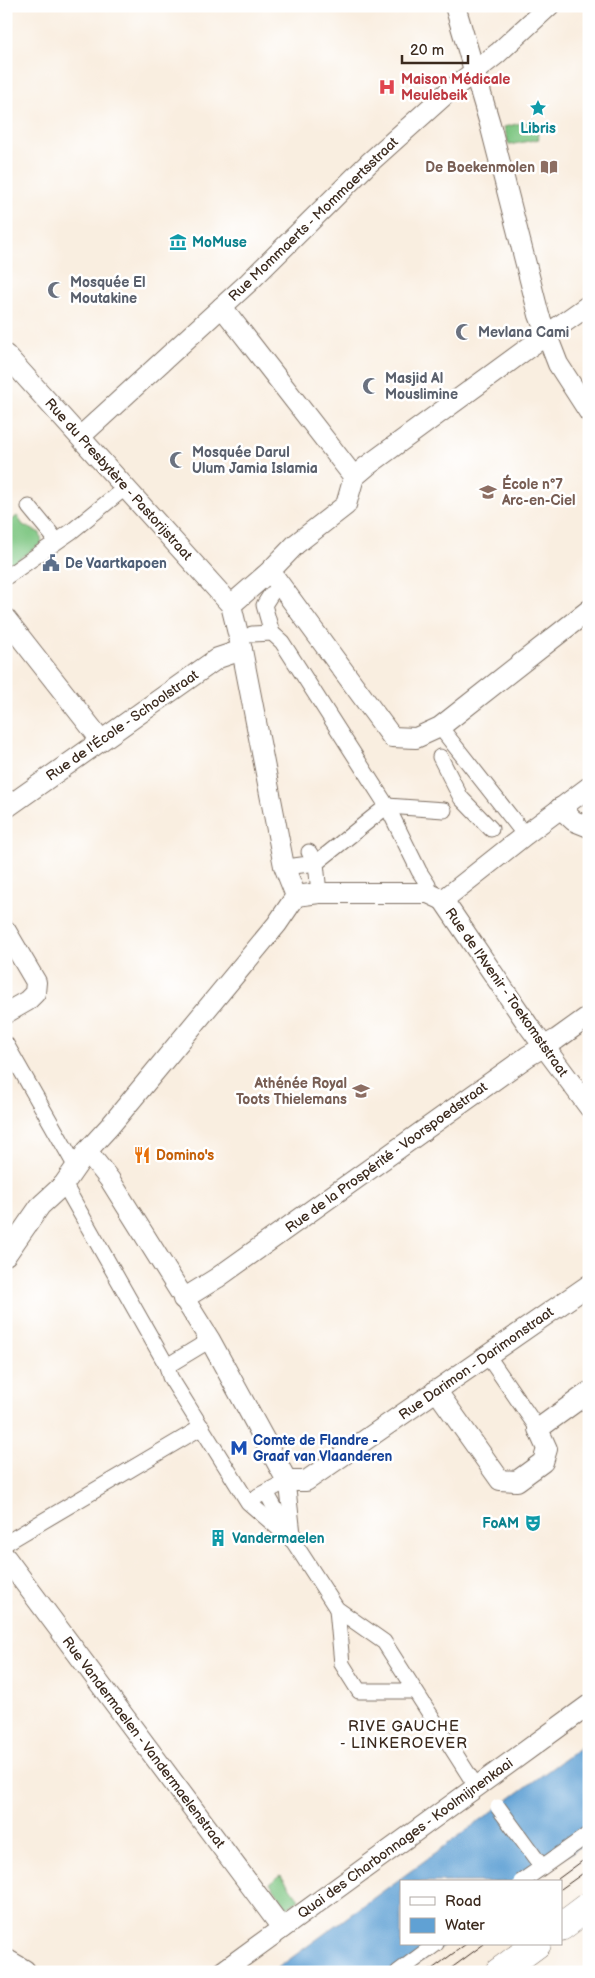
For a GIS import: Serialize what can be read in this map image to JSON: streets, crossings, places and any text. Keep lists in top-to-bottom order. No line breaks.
{"streets":{"street":["Rue Mommaerts - Mommaertsstraat","Rue du Presbytère - Pastorijstraat","Rue de l'École - Schoolstraat","Rue de l'Avenir - Toekomststraat","Rue de la Prospérité - Voorspoedstraat","Rue Darimon - Darimonstraat","Rue Vandermaelen - Vandermaelenstraat","Quai des Charbonnages - Koolmijnenkaai"]},"crossings":[["Rue Mommaerts - Mommaertsstraat","Rue du Presbytère - Pastorijstraat"],["Rue de l'Avenir - Toekomststraat","Rue de la Prospérité - Voorspoedstraat"],["Rue Vandermaelen - Vandermaelenstraat","Quai des Charbonnages - Koolmijnenkaai"]],"districts":["RIVE GAUCHE - LINKEROEVER"],"places":{"hospital":["Maison Médicale Meulebeik"],"place":["Libris"],"library":["De Boekenmolen"],"museum":["MoMuse"],"mosque":["Mosquée El Moutakine","Mevlana Cami","Masjid Al Mouslimine","Mosquée Darul Ulum Jamia Islamia"],"school or university":["École n°7 Arc-en-Ciel","Athénée Royal Toots Thielemans"],"public building":["De Vaartkapoen"],"restaurant":["Domino's"],"metro station":["Comte de Flandre - Graaf van Vlaanderen"],"theatre":["FoAM"],"building":["Vandermaelen"]},"legend":["Road","Water"],"scale_bar":"20 m"}
